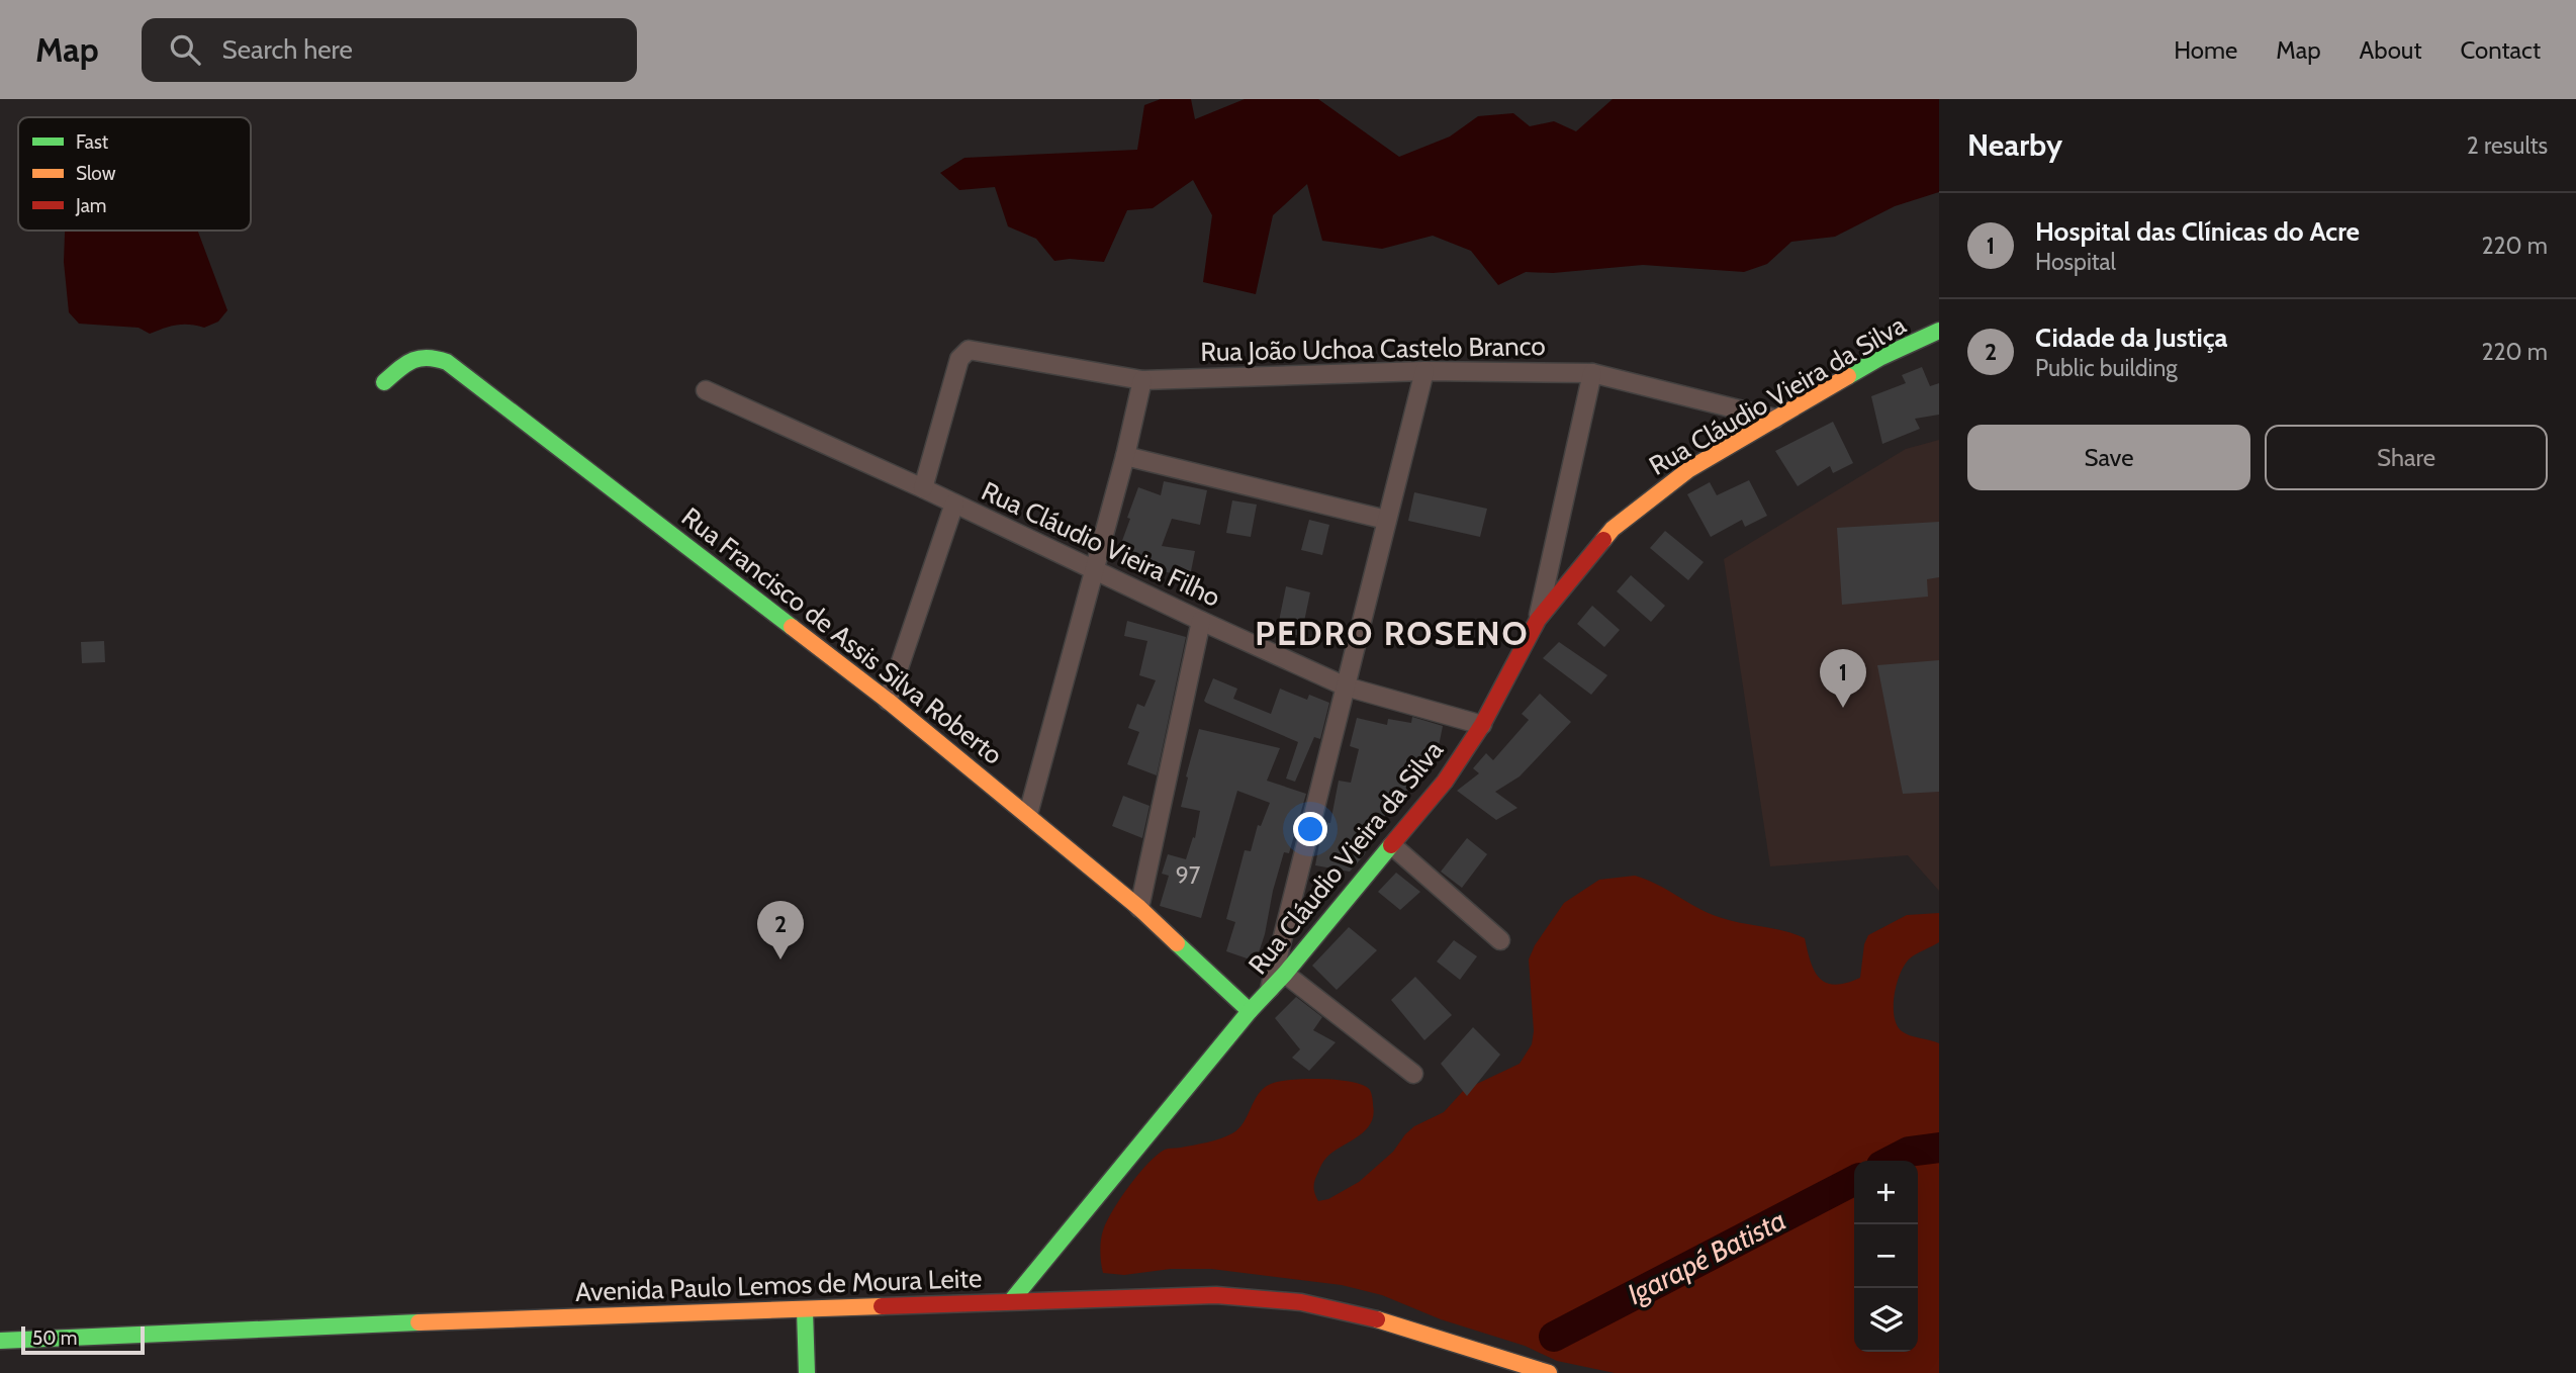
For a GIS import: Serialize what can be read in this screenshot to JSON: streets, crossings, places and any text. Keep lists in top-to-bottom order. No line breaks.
{"streets":{"street":["Rua João Uchoa Castelo Branco","Rua Cláudio Vieira da Silva","Rua Cláudio Vieira Filho","Rua Francisco de Assis Silva Roberto","Avenida Paulo Lemos de Moura Leite"]},"crossings":[["Rua João Uchoa Castelo Branco","Rua Cláudio Vieira da Silva"],["Rua João Uchoa Castelo Branco","Rua Cláudio Vieira Filho"],["Rua Cláudio Vieira da Silva","Rua Cláudio Vieira Filho"],["Rua Cláudio Vieira da Silva","Rua Francisco de Assis Silva Roberto"],["Rua Cláudio Vieira da Silva","Avenida Paulo Lemos de Moura Leite"]],"districts":["PEDRO ROSENO"],"water":["Igarapé Batista"],"house_numbers":["97"],"legend":["Fast","Slow","Jam"],"scale_bar":"50 m","page":{"header":"Map","search":"Search here","nav":["Home","Map","About","Contact"],"heading":["Nearby","2 results"],"list":[{"mark":"1","name":"Hospital das Clínicas do Acre","note":"Hospital","value":"220 m"},{"mark":"2","name":"Cidade da Justiça","note":"Public building","value":"220 m"}],"buttons":["Save","Share"],"pins":["1","2"],"map_buttons":["+","−"],"scale":"50 m"}}
